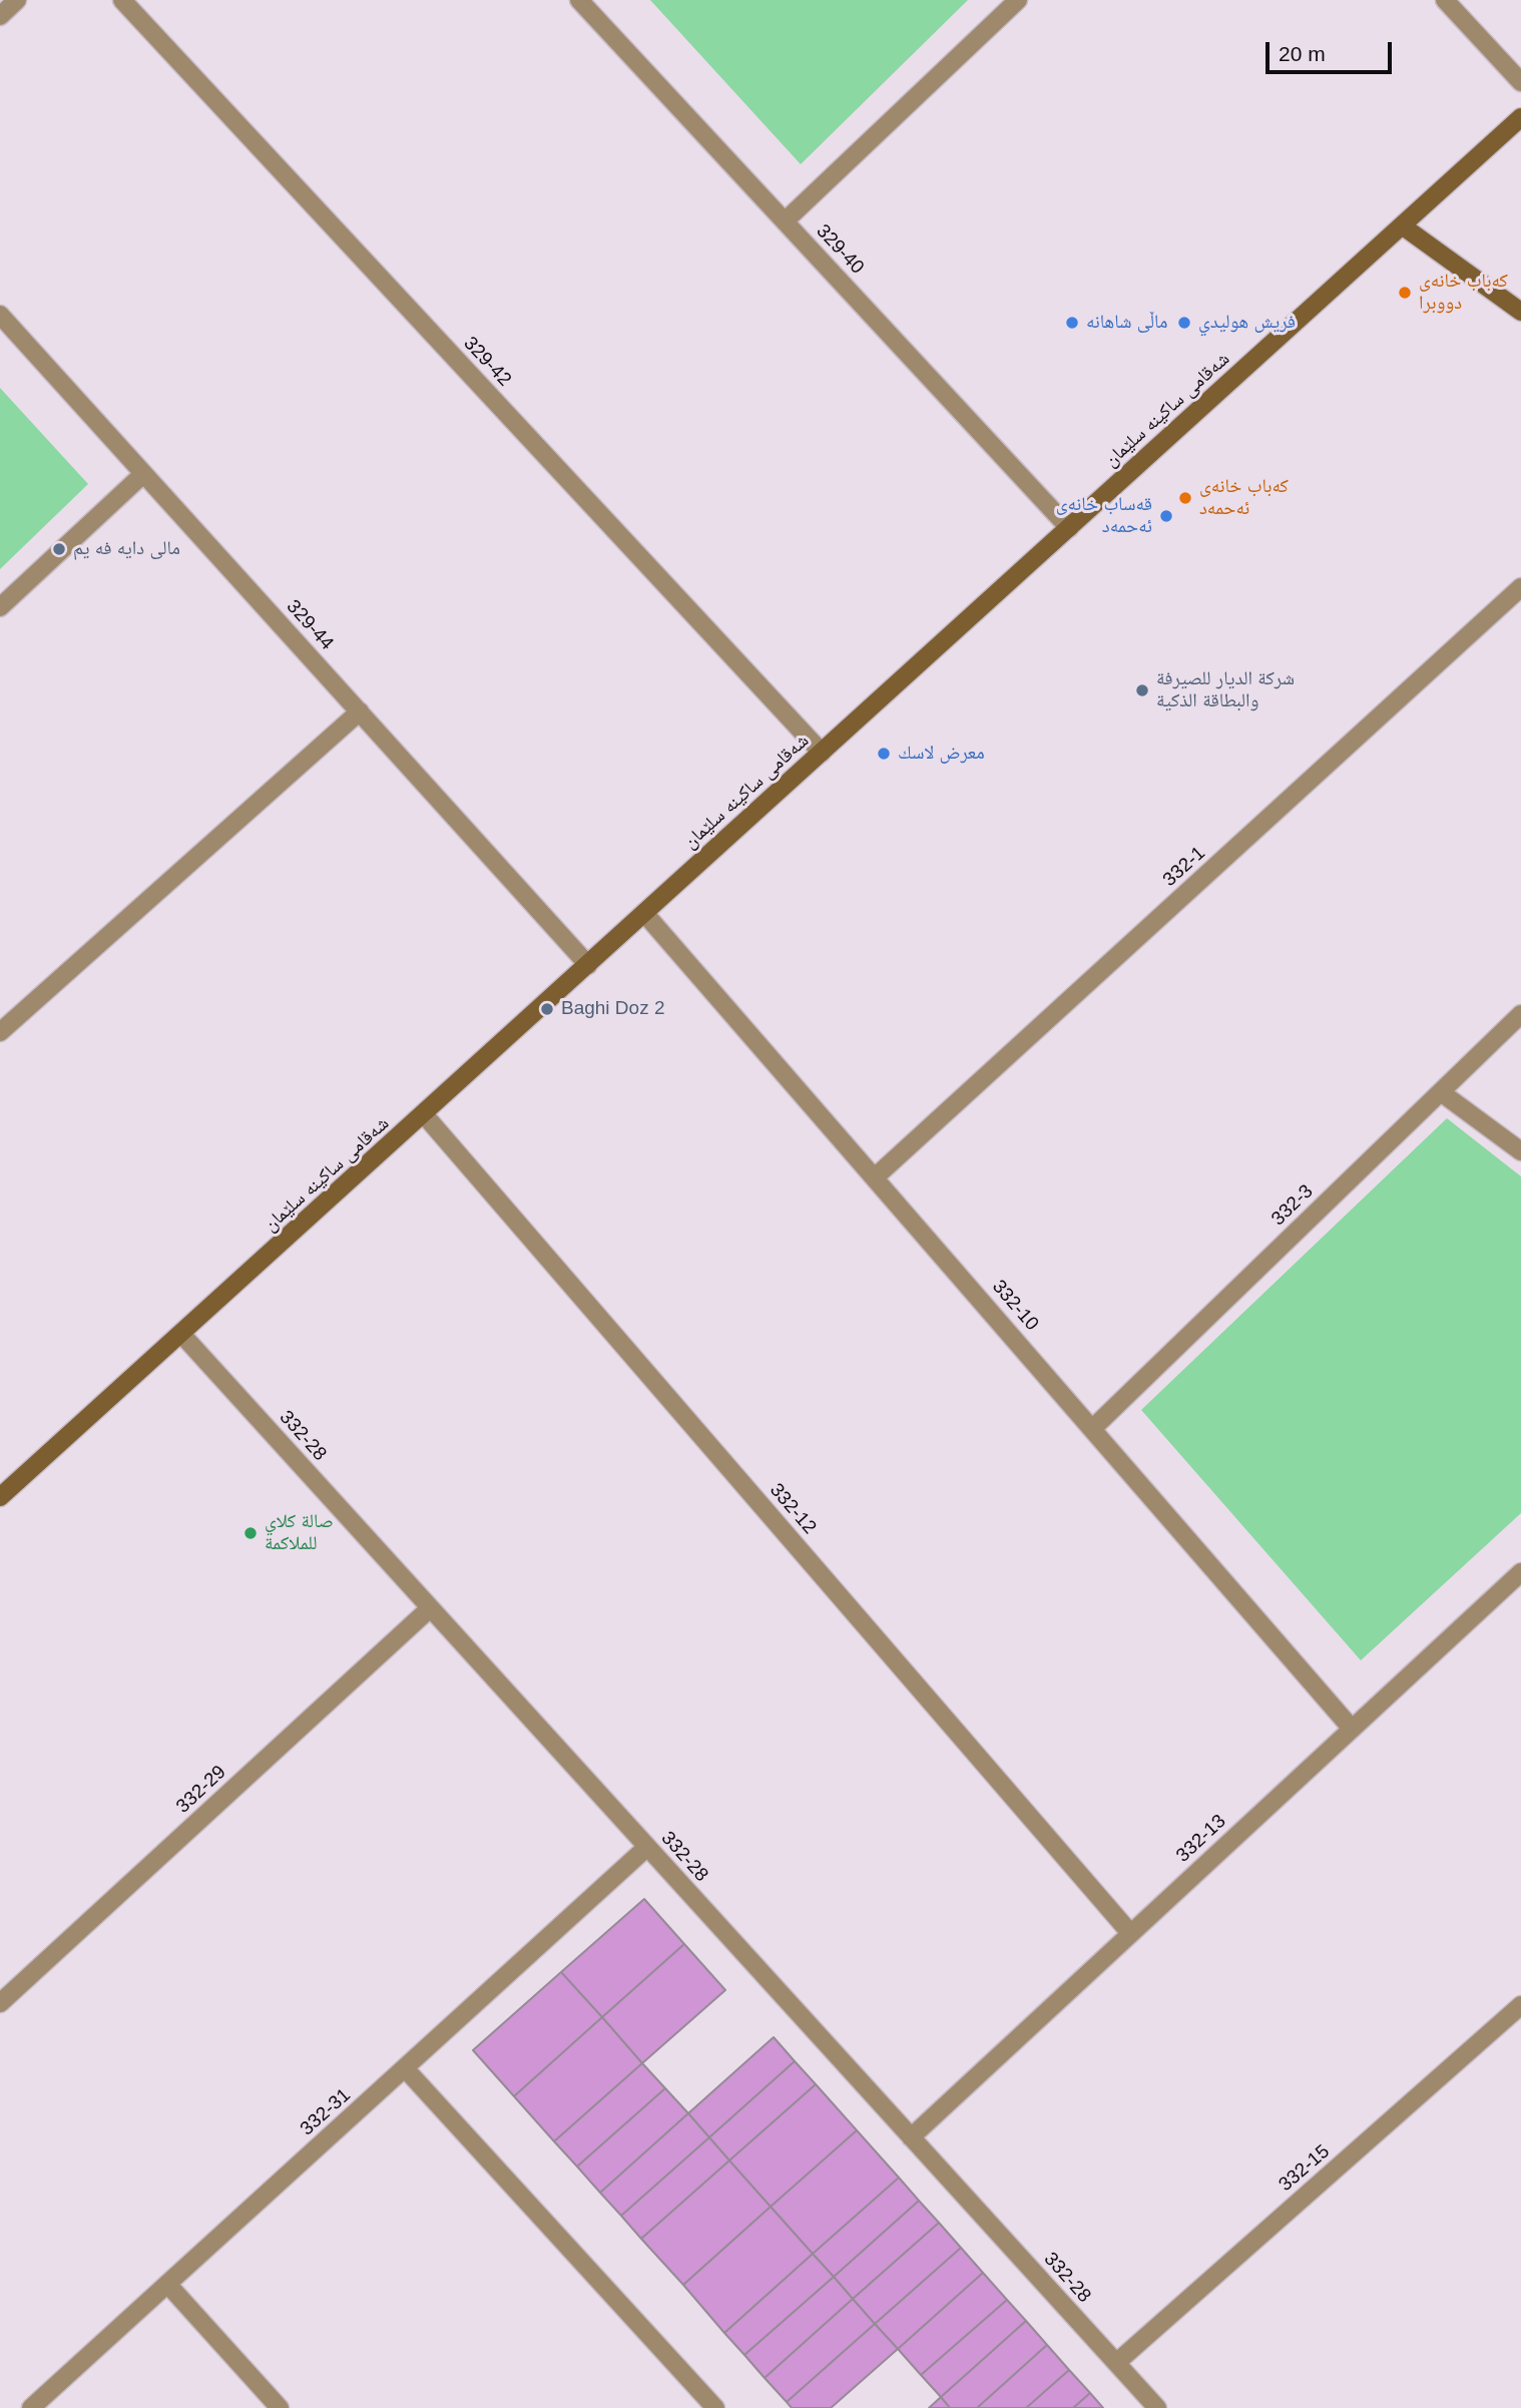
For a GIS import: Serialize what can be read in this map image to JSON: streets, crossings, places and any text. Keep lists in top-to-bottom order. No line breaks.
{"streets":{"street":["329-40","329-42","شەقامی ساکینە سلێمان","329-44","332-1","332-3","332-10","332-28","332-12","332-29","332-13","332-31","332-15"]},"crossings":[["329-40","شەقامی ساکینە سلێمان"],["329-42","شەقامی ساکینە سلێمان"],["شەقامی ساکینە سلێمان","329-44"],["شەقامی ساکینە سلێمان","332-10"],["شەقامی ساکینە سلێمان","332-28"],["شەقامی ساکینە سلێمان","332-12"],["332-1","332-10"],["332-3","332-10"],["332-10","332-13"],["332-28","332-29"],["332-28","332-13"],["332-28","332-31"],["332-28","332-15"],["332-12","332-13"]],"places":["کەباب خانەی دووبرا","ماڵی شاھانە","فريش هوليدي","کەباب خانەی ئەحمەد","قەساب خانەی ئەحمەد","مالى دايه فه يم","شركة الديار للصيرفة والبطاقة الذكية","معرض لاسك","Baghi Doz 2","صالة كلاي للملاكمة"],"scale_bar":"20 m"}
